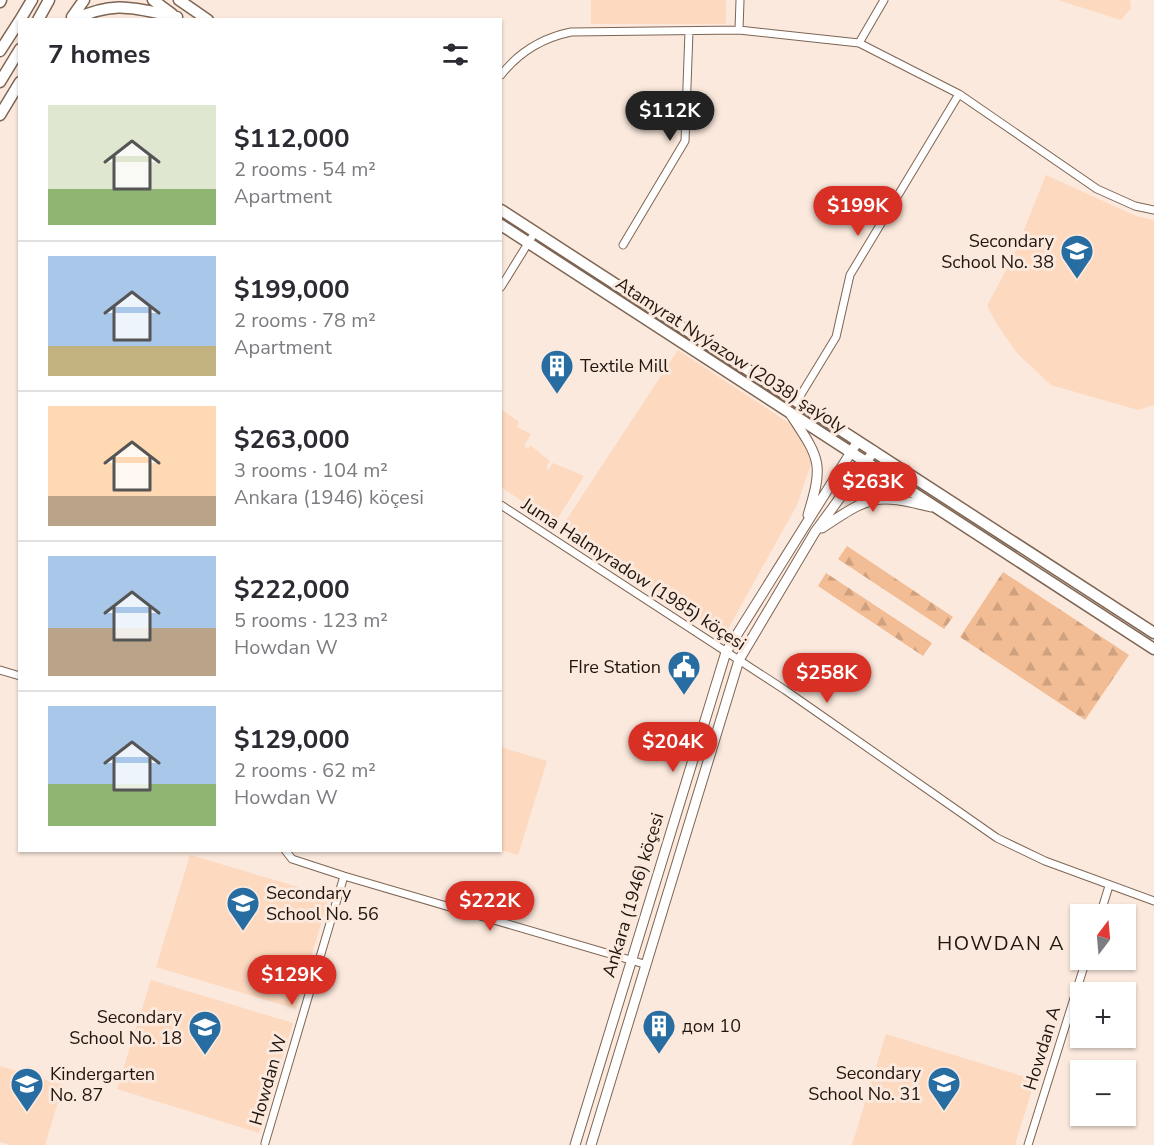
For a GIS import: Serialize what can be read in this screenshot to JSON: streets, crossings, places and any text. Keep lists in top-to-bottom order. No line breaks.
{"streets":{"main road":["Atamyrat Nyýazow (2038) şaýoly","Ankara (1946) köçesi"],"street":["Juma Halmyradow (1985) köçesi","Howdan A","Howdan W"]},"crossings":[["Atamyrat Nyýazow (2038) şaýoly","Ankara (1946) köçesi"],["Juma Halmyradow (1985) köçesi","Ankara (1946) köçesi"]],"districts":["HOWDAN A"],"places":{"school or university":["Secondary School No. 38","Secondary School No. 56","Secondary School No. 18","Secondary School No. 31","Kindergarten No. 87"],"building":["Textile Mill","дом 10"],"public building":["FIre Station"]},"north":"top","page":{"heading":"7 homes","list":[{"name":"$112,000","note":"2 rooms · 54 m² · Apartment"},{"name":"$199,000","note":"2 rooms · 78 m² · Apartment"},{"name":"$263,000","note":"3 rooms · 104 m² · Ankara (1946) köçesi"},{"name":"$222,000","note":"5 rooms · 123 m² · Howdan W"},{"name":"$129,000","note":"2 rooms · 62 m² · Howdan W"}],"price":["$112K","$199K","$263K","$258K","$204K","$222K","$129K"],"map_buttons":["+","−"]}}
